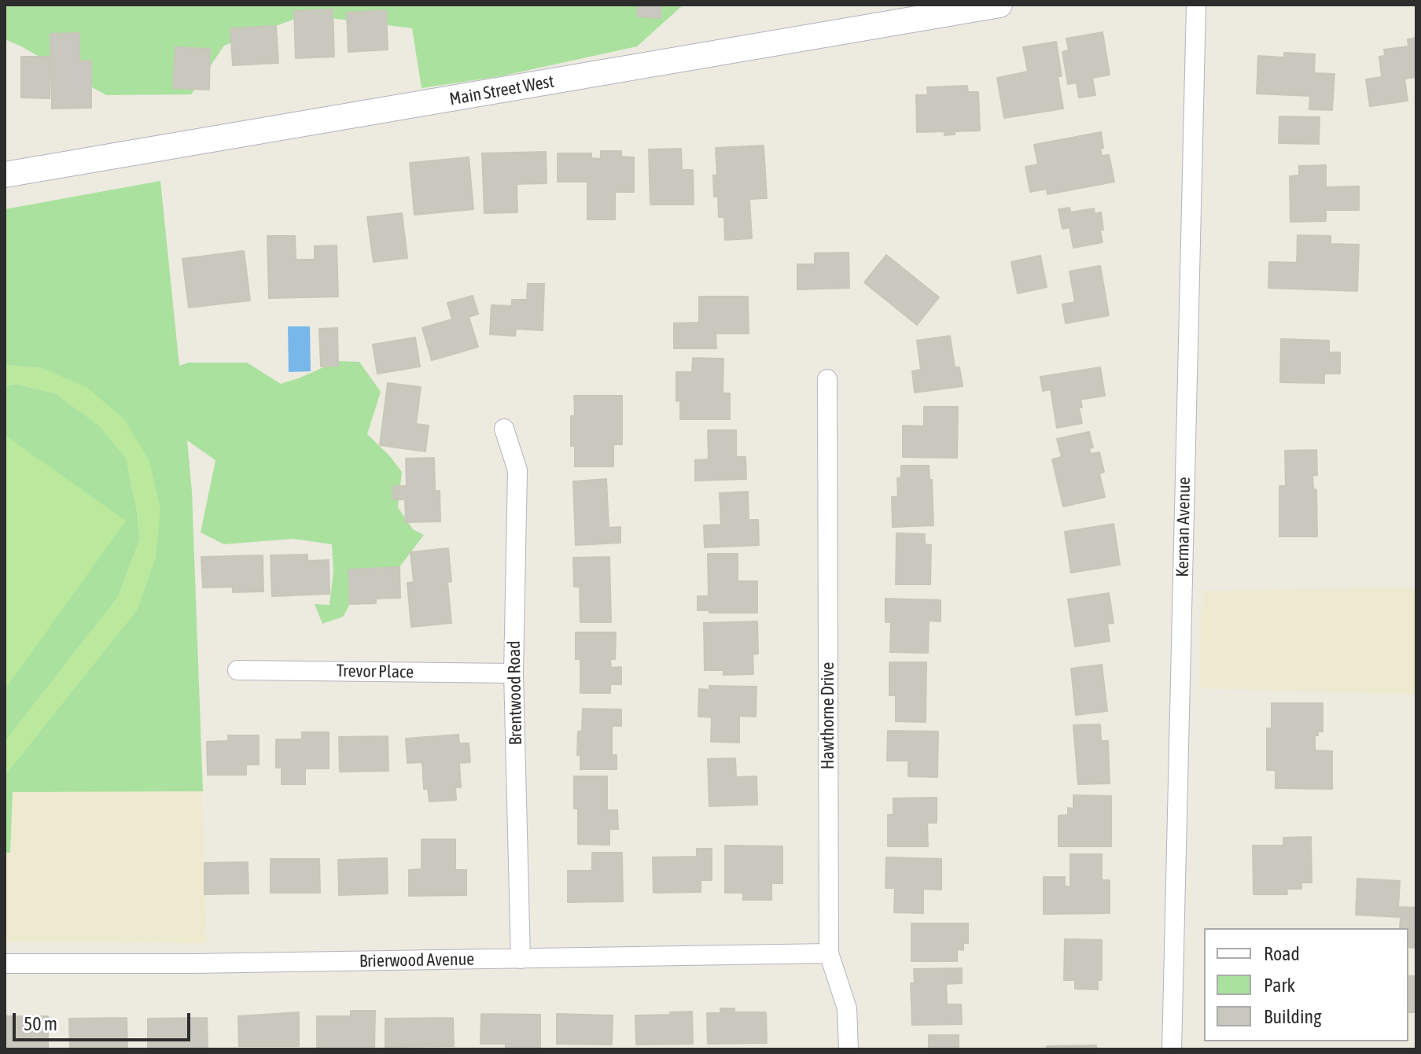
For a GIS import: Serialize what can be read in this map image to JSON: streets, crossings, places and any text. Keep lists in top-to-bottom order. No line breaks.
{"streets":{"main road":["Main Street West"],"street":["Kerman Avenue","Trevor Place","Brentwood Road","Hawthorne Drive","Brierwood Avenue"]},"crossings":[["Trevor Place","Brentwood Road"],["Brentwood Road","Brierwood Avenue"],["Hawthorne Drive","Brierwood Avenue"]],"legend":["Road","Park","Building"],"scale_bar":"50 m"}
